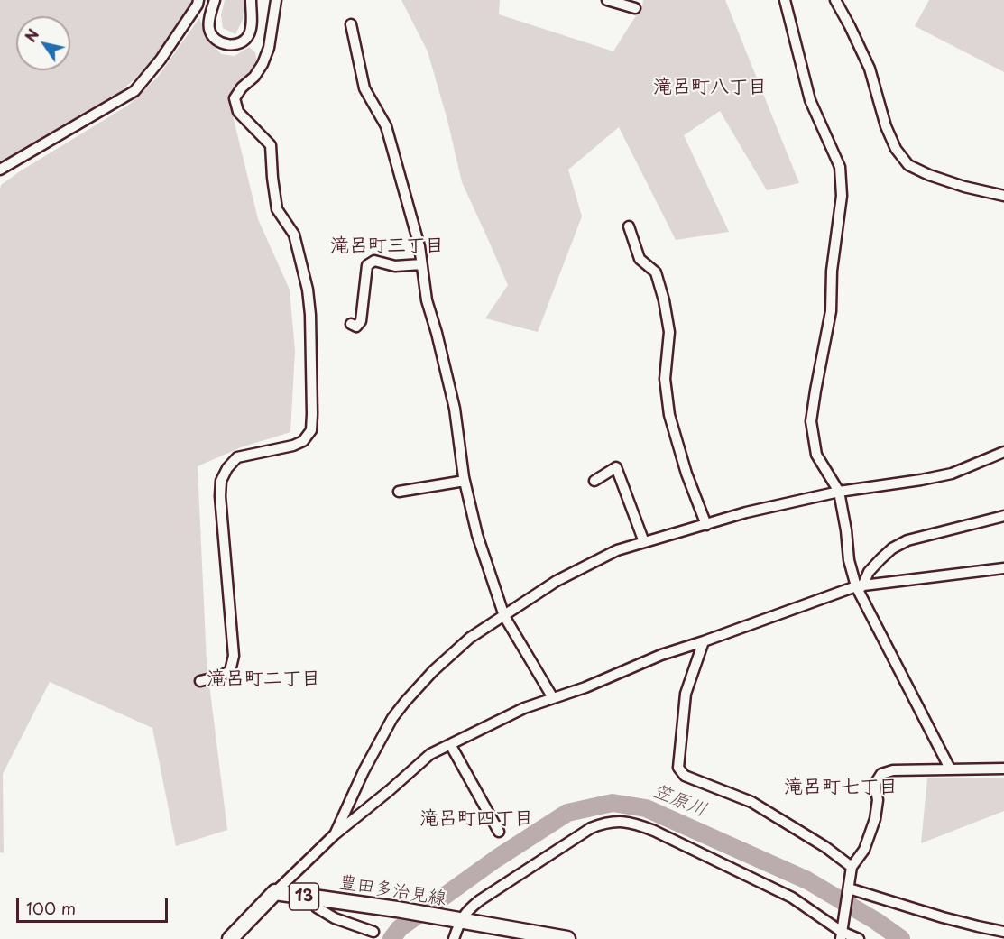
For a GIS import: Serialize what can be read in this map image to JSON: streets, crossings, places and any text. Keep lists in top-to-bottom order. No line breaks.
{"streets":{"main road":["豊田多治見線","13"]},"crossings":[["豊田多治見線","13"]],"districts":["滝呂町八丁目","滝呂町三丁目","滝呂町二丁目","滝呂町七丁目","滝呂町四丁目"],"water":["笠原川"],"scale_bar":"100 m","north":"top left"}
